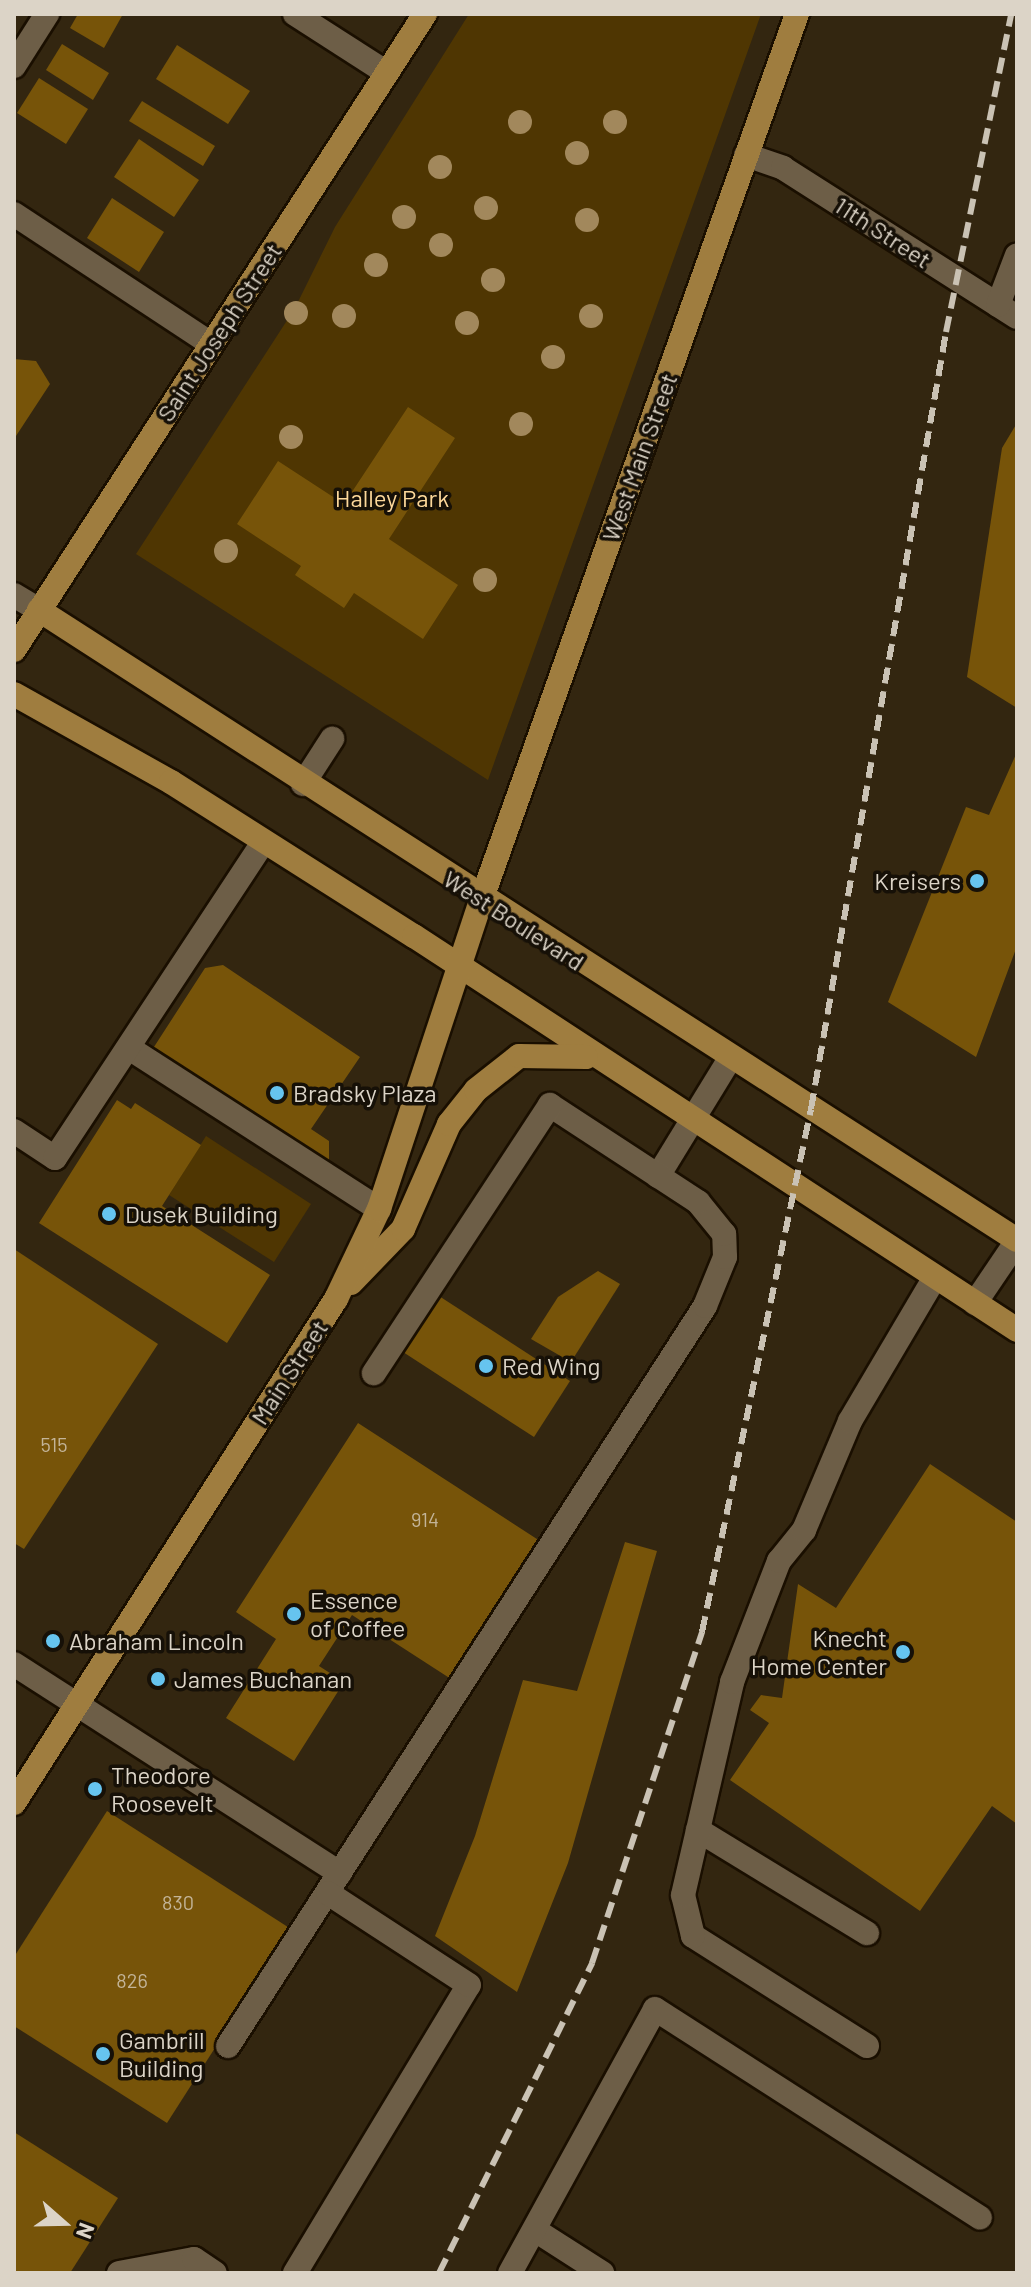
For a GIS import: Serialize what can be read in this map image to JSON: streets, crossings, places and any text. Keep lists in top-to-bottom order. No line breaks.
{"streets":{"main road":["Saint Joseph Street","West Main Street","West Boulevard","Main Street"],"street":["11th Street"]},"crossings":[["11th Street","West Main Street"],["Saint Joseph Street","West Boulevard"],["West Main Street","West Boulevard"],["West Main Street","Main Street"],["West Boulevard","Main Street"]],"parks":["Halley Park"],"places":["Kreisers","Bradsky Plaza","Dusek Building","Red Wing","Essence of Coffee","Abraham Lincoln","Knecht Home Center","James Buchanan","Theodore Roosevelt","Gambrill Building"],"house_numbers":["515","914","830","826"],"north":"right"}
